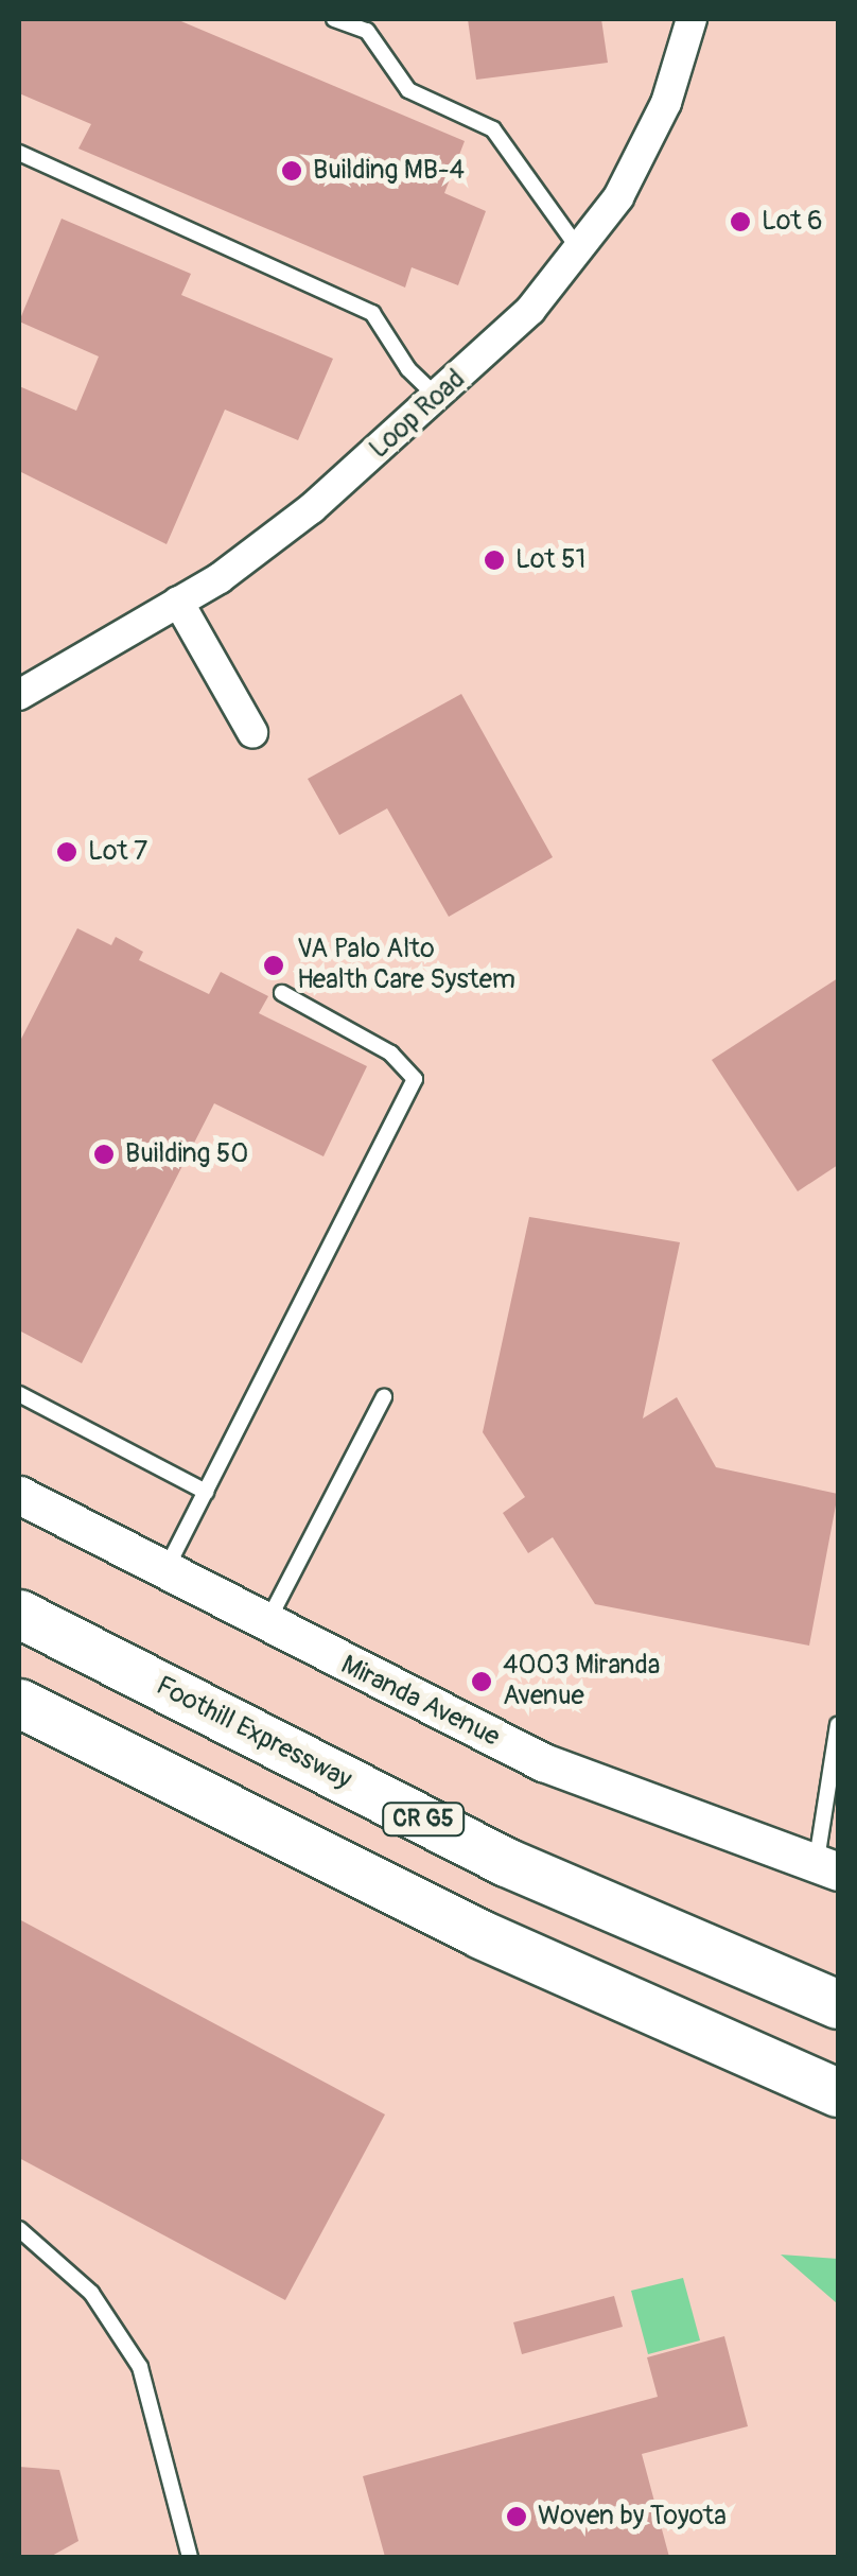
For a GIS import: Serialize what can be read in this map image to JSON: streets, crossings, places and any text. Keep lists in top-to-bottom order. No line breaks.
{"streets":{"highway":["Foothill Expressway","CR G5"],"street":["Loop Road","Miranda Avenue"]},"places":["Building MB-4","Lot 6","Lot 51","Lot 7","VA Palo Alto Health Care System","Building 50","4003 Miranda Avenue","Woven by Toyota"]}
